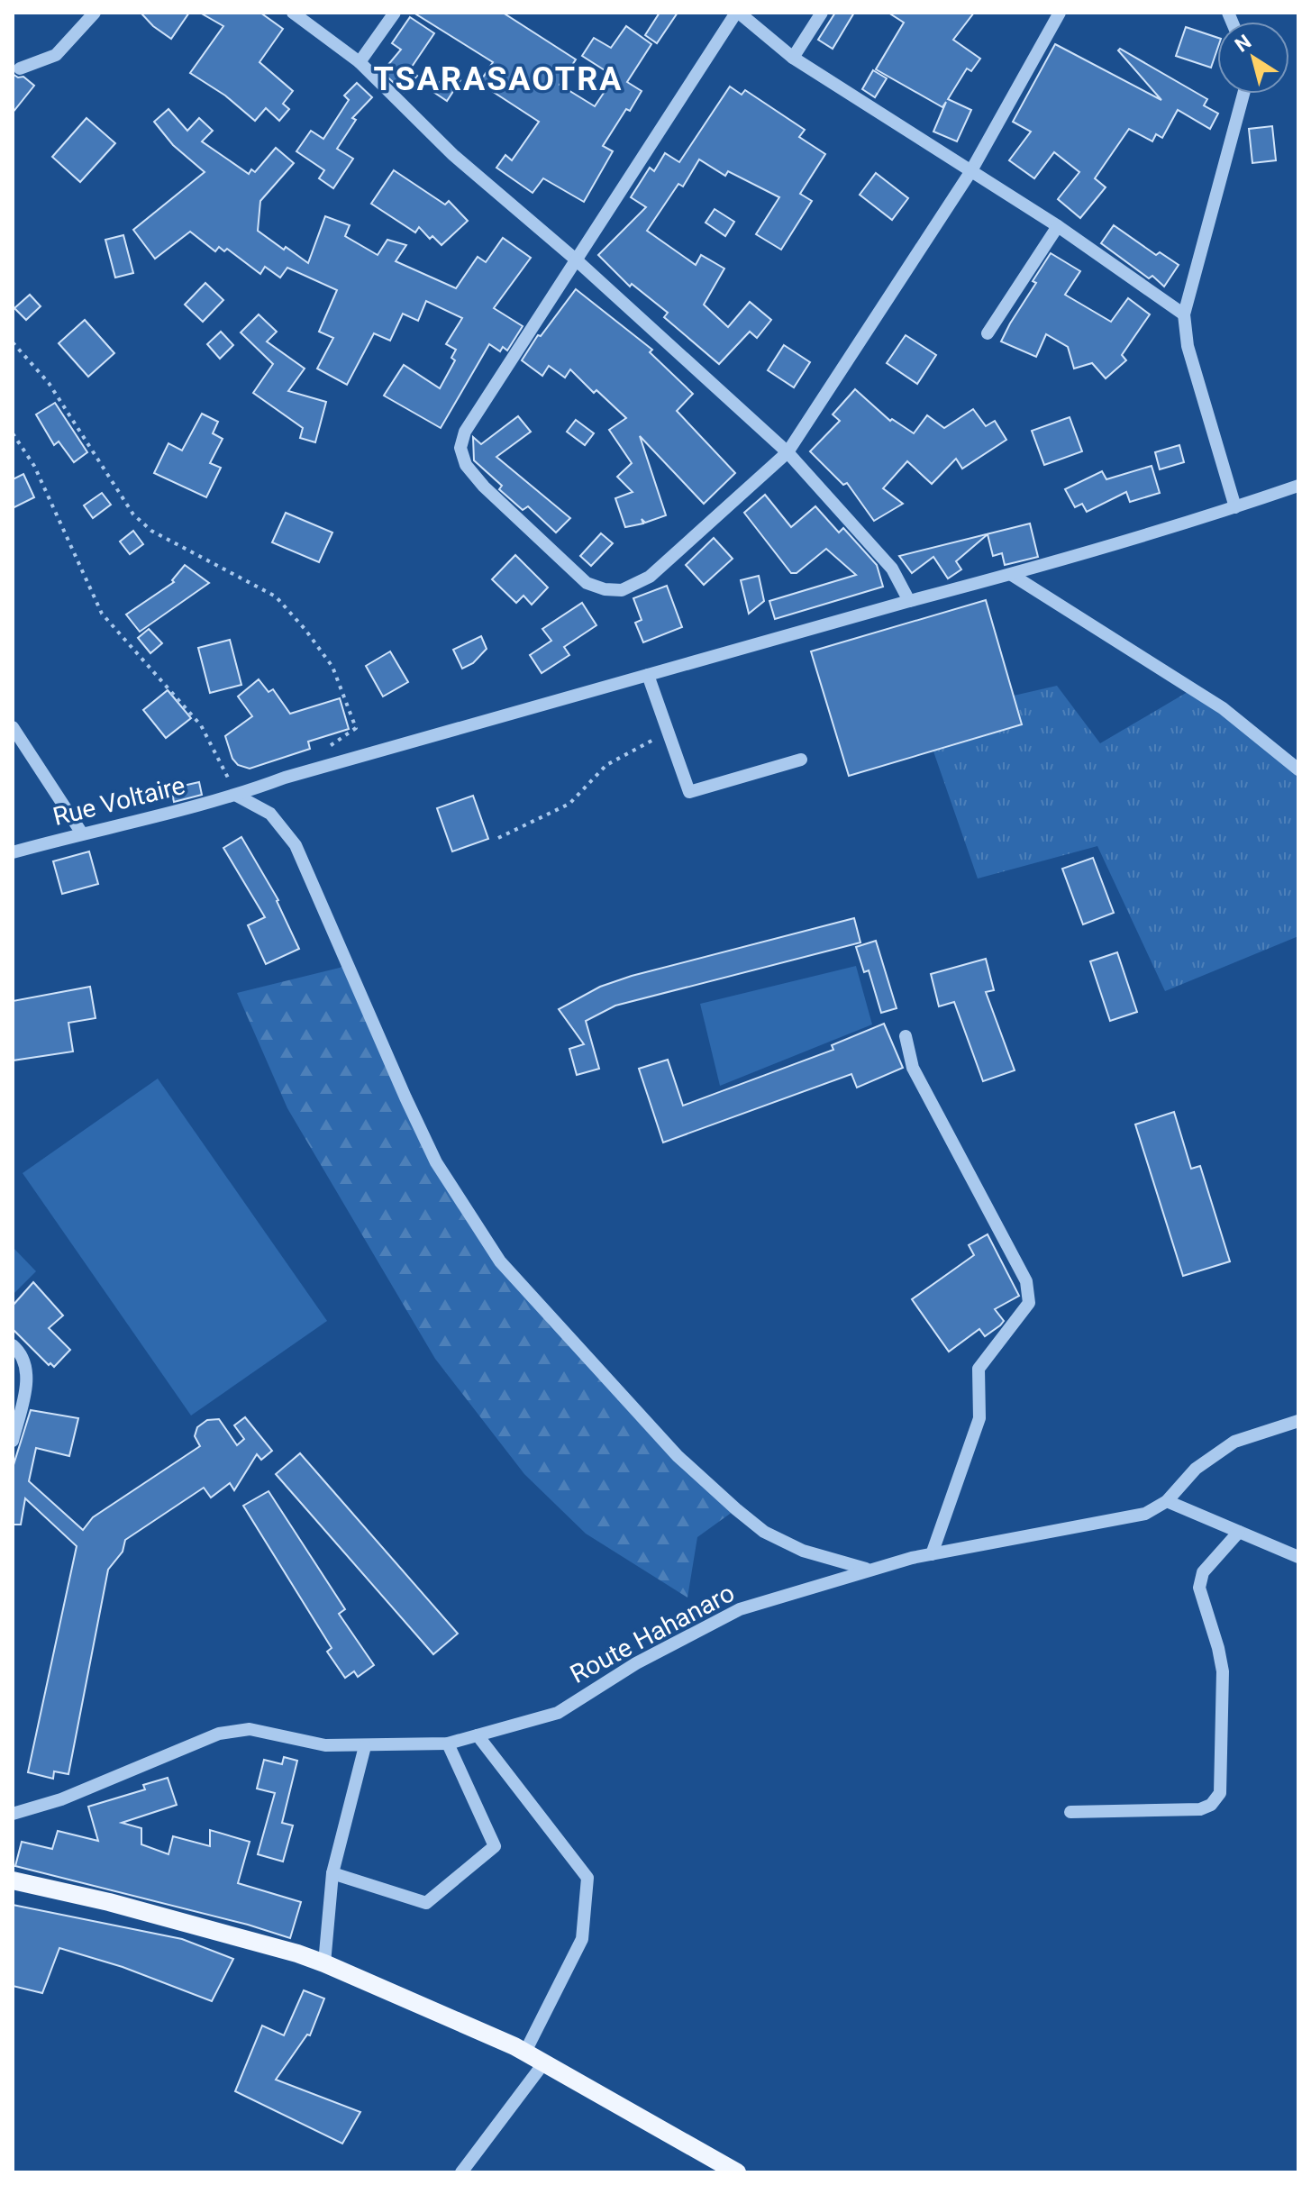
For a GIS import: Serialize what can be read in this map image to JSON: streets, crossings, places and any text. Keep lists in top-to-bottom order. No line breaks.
{"streets":{"street":["Rue Voltaire","Route Hahanaro"]},"districts":["TSARASAOTRA"],"north":"top left"}
